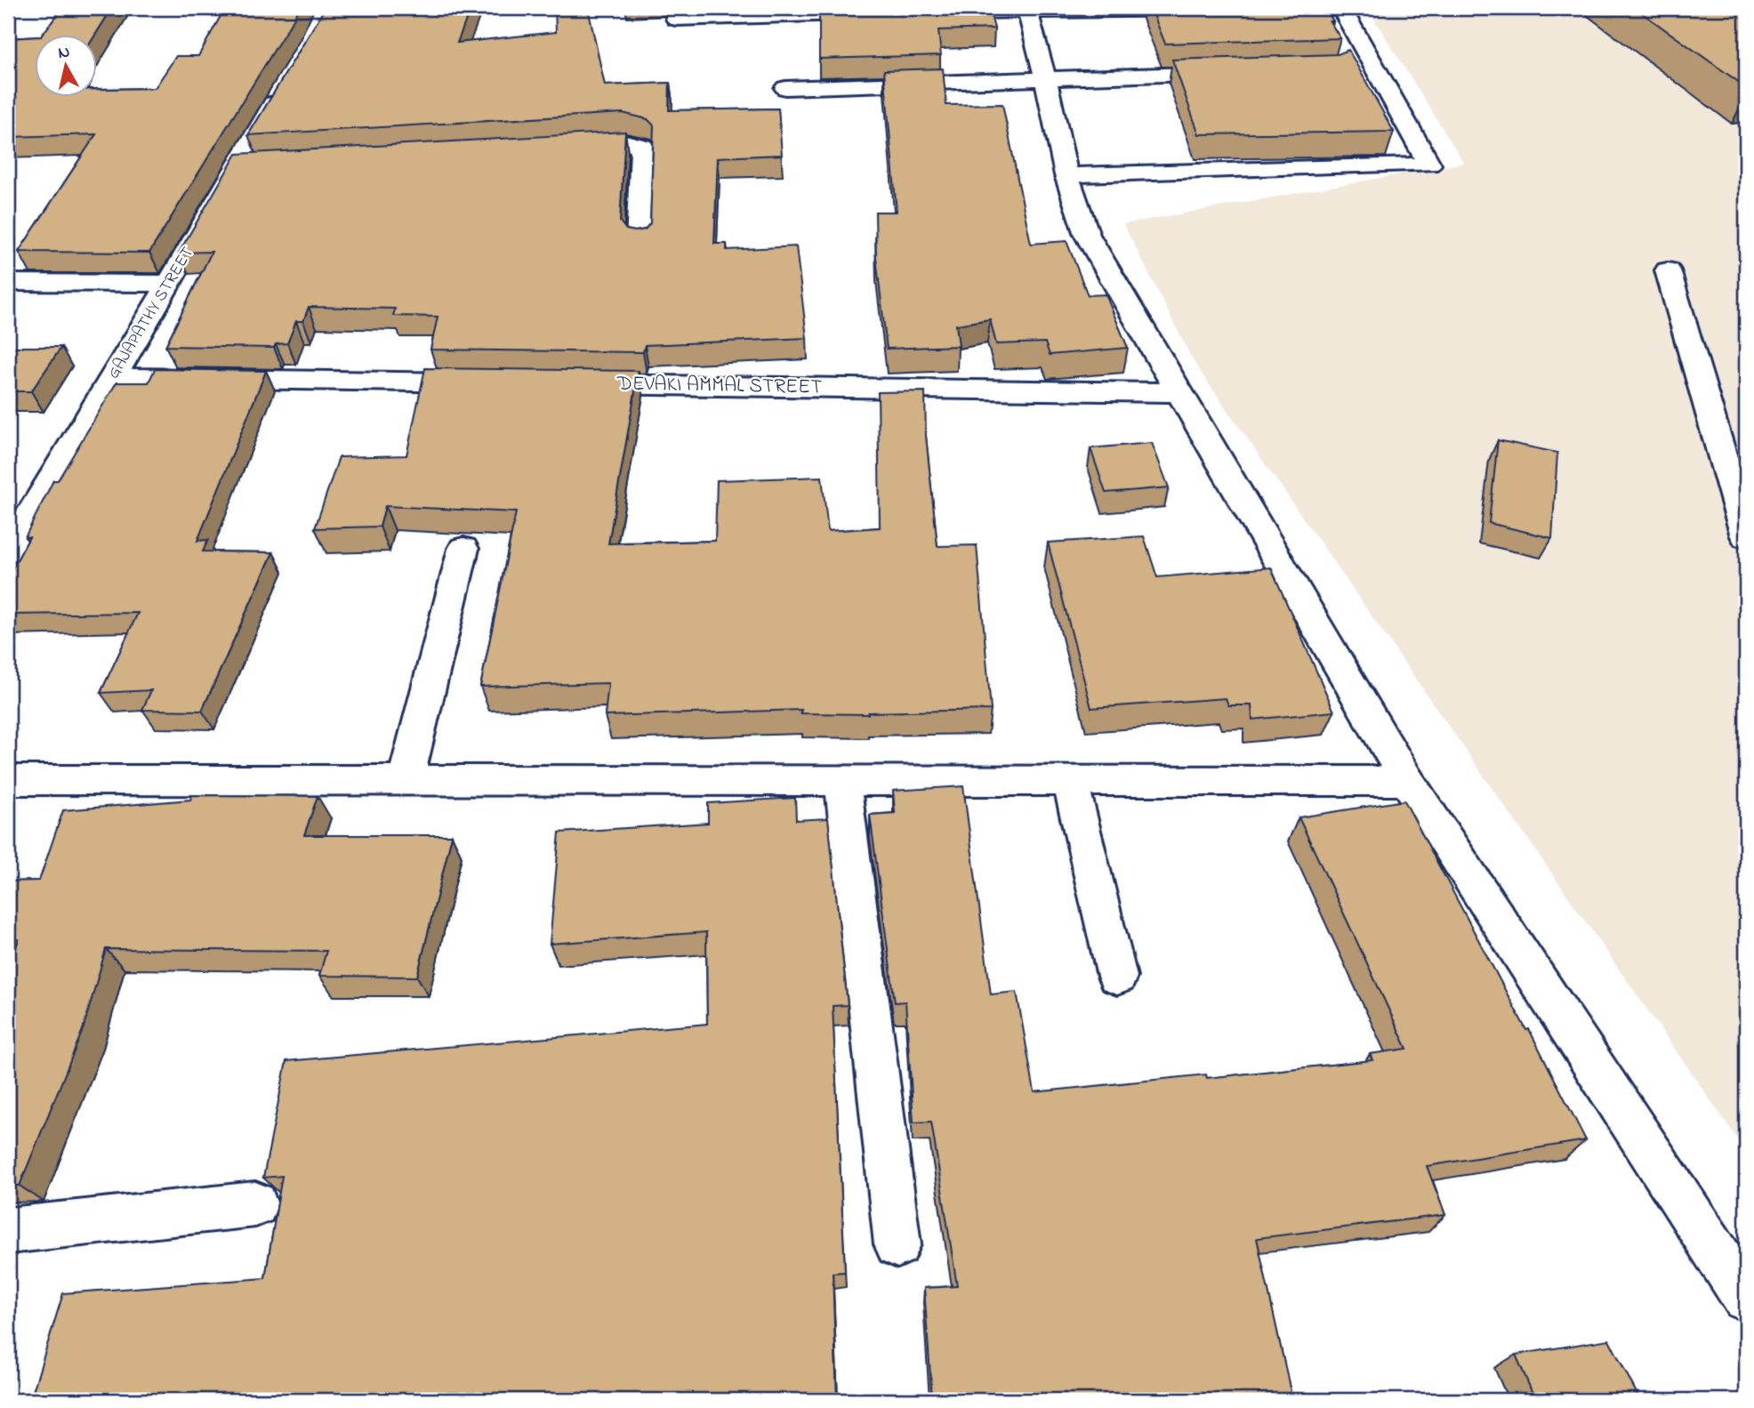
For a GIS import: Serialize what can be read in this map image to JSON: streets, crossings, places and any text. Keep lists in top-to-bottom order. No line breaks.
{"streets":{"street":["GAJAPATHY STREET","DEVAKI AMMAL STREET"]},"north":"top"}
